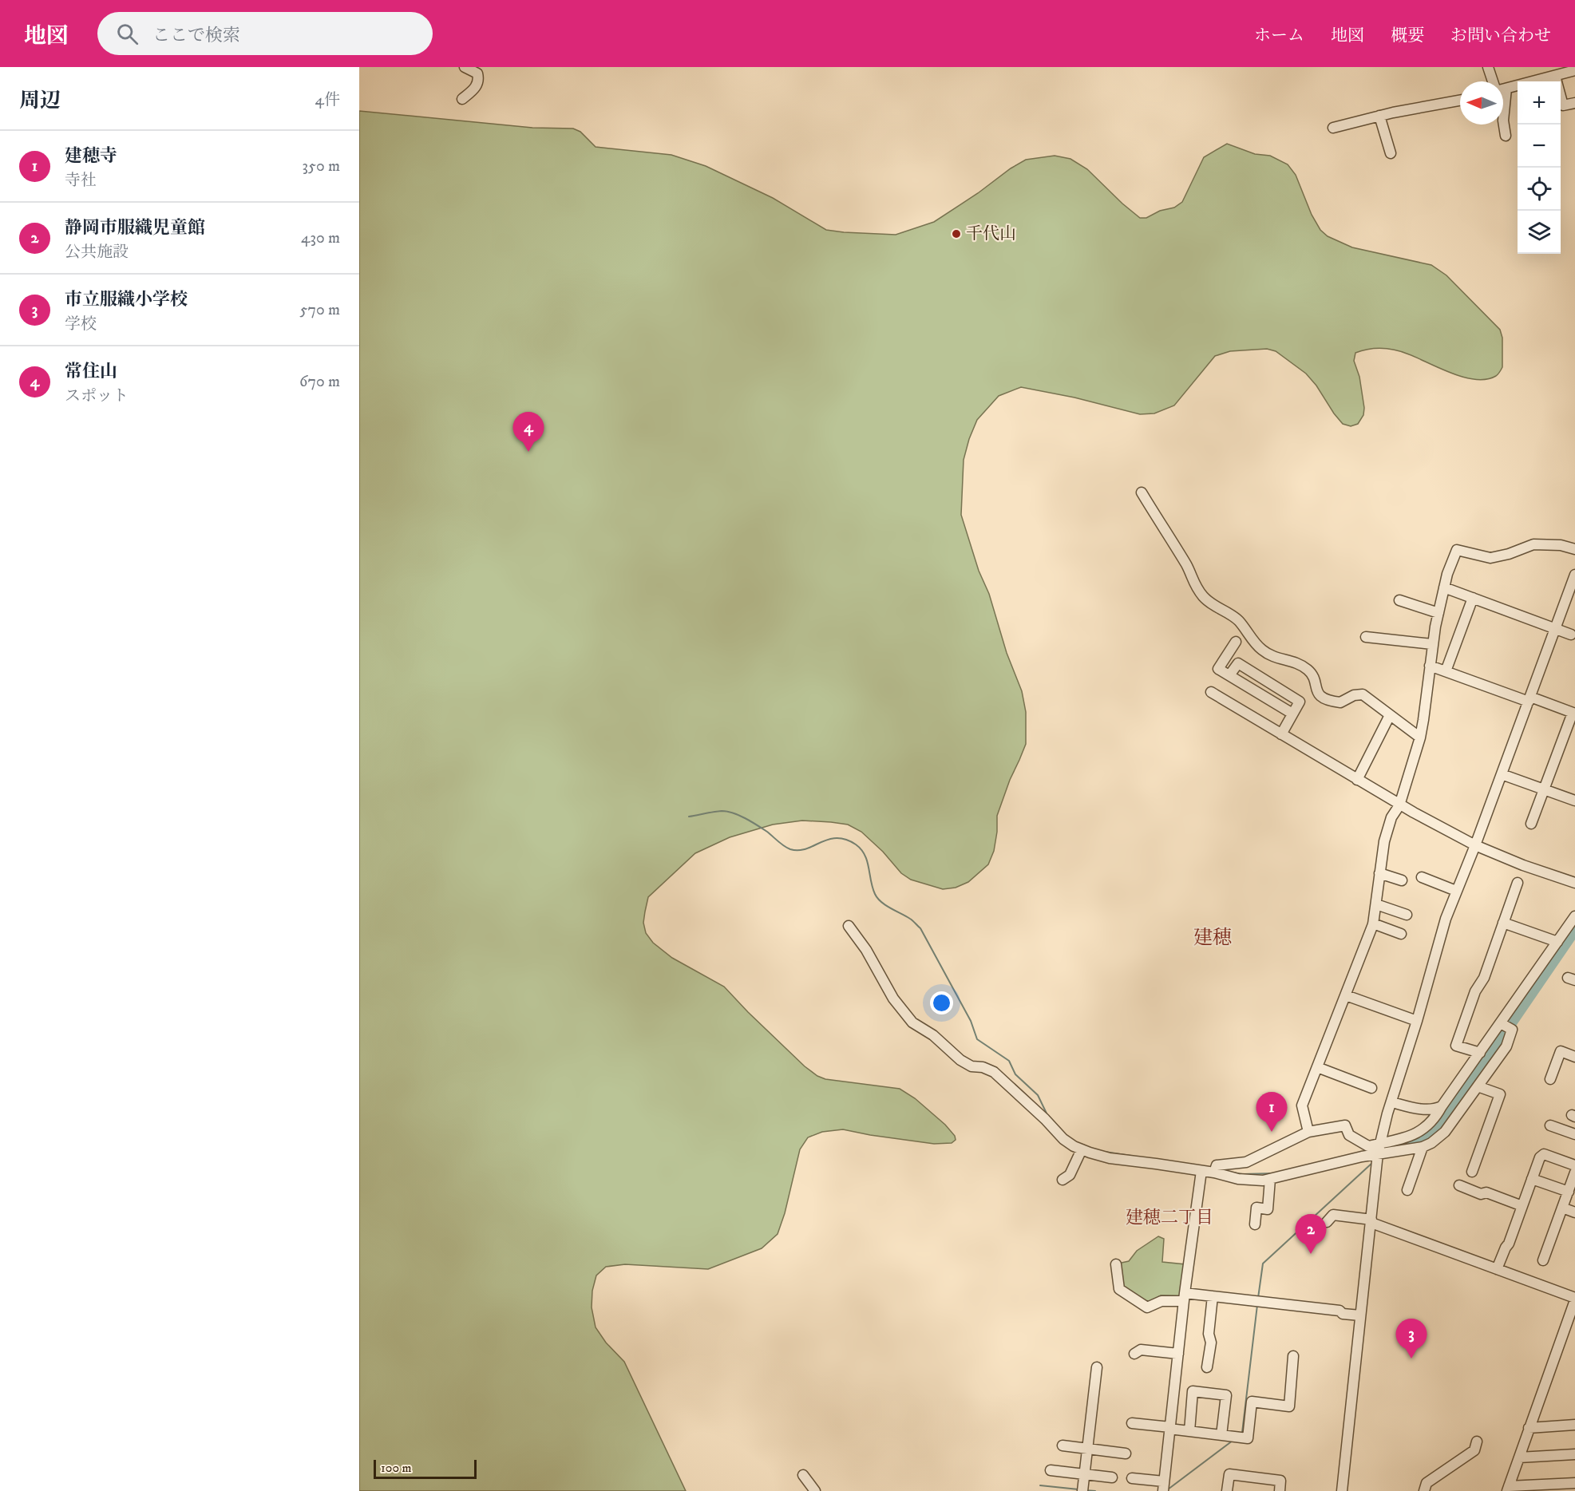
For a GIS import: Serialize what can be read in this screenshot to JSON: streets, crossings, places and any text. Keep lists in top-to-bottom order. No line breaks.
{"districts":["建穂","建穂二丁目"],"places":["千代山"],"scale_bar":"100 m","north":"left","page":{"header":"地図","search":"ここで検索","nav":["ホーム","地図","概要","お問い合わせ"],"heading":["周辺","4件"],"map_buttons":["+","−"],"list":[{"mark":"1","name":"建穂寺","note":"寺社","value":"350 m"},{"mark":"2","name":"静岡市服織児童館","note":"公共施設","value":"430 m"},{"mark":"3","name":"市立服織小学校","note":"学校","value":"570 m"},{"mark":"4","name":"常住山","note":"スポット","value":"670 m"}],"pins":["4","1","2","3"],"scale":"100 m"}}
